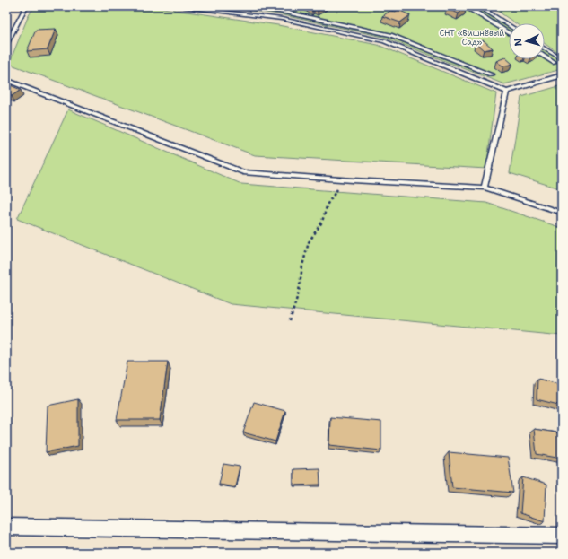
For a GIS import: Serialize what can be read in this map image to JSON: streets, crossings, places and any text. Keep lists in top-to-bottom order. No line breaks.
{"parks":["СНТ «Вишнёвый Сад»"],"north":"left"}
